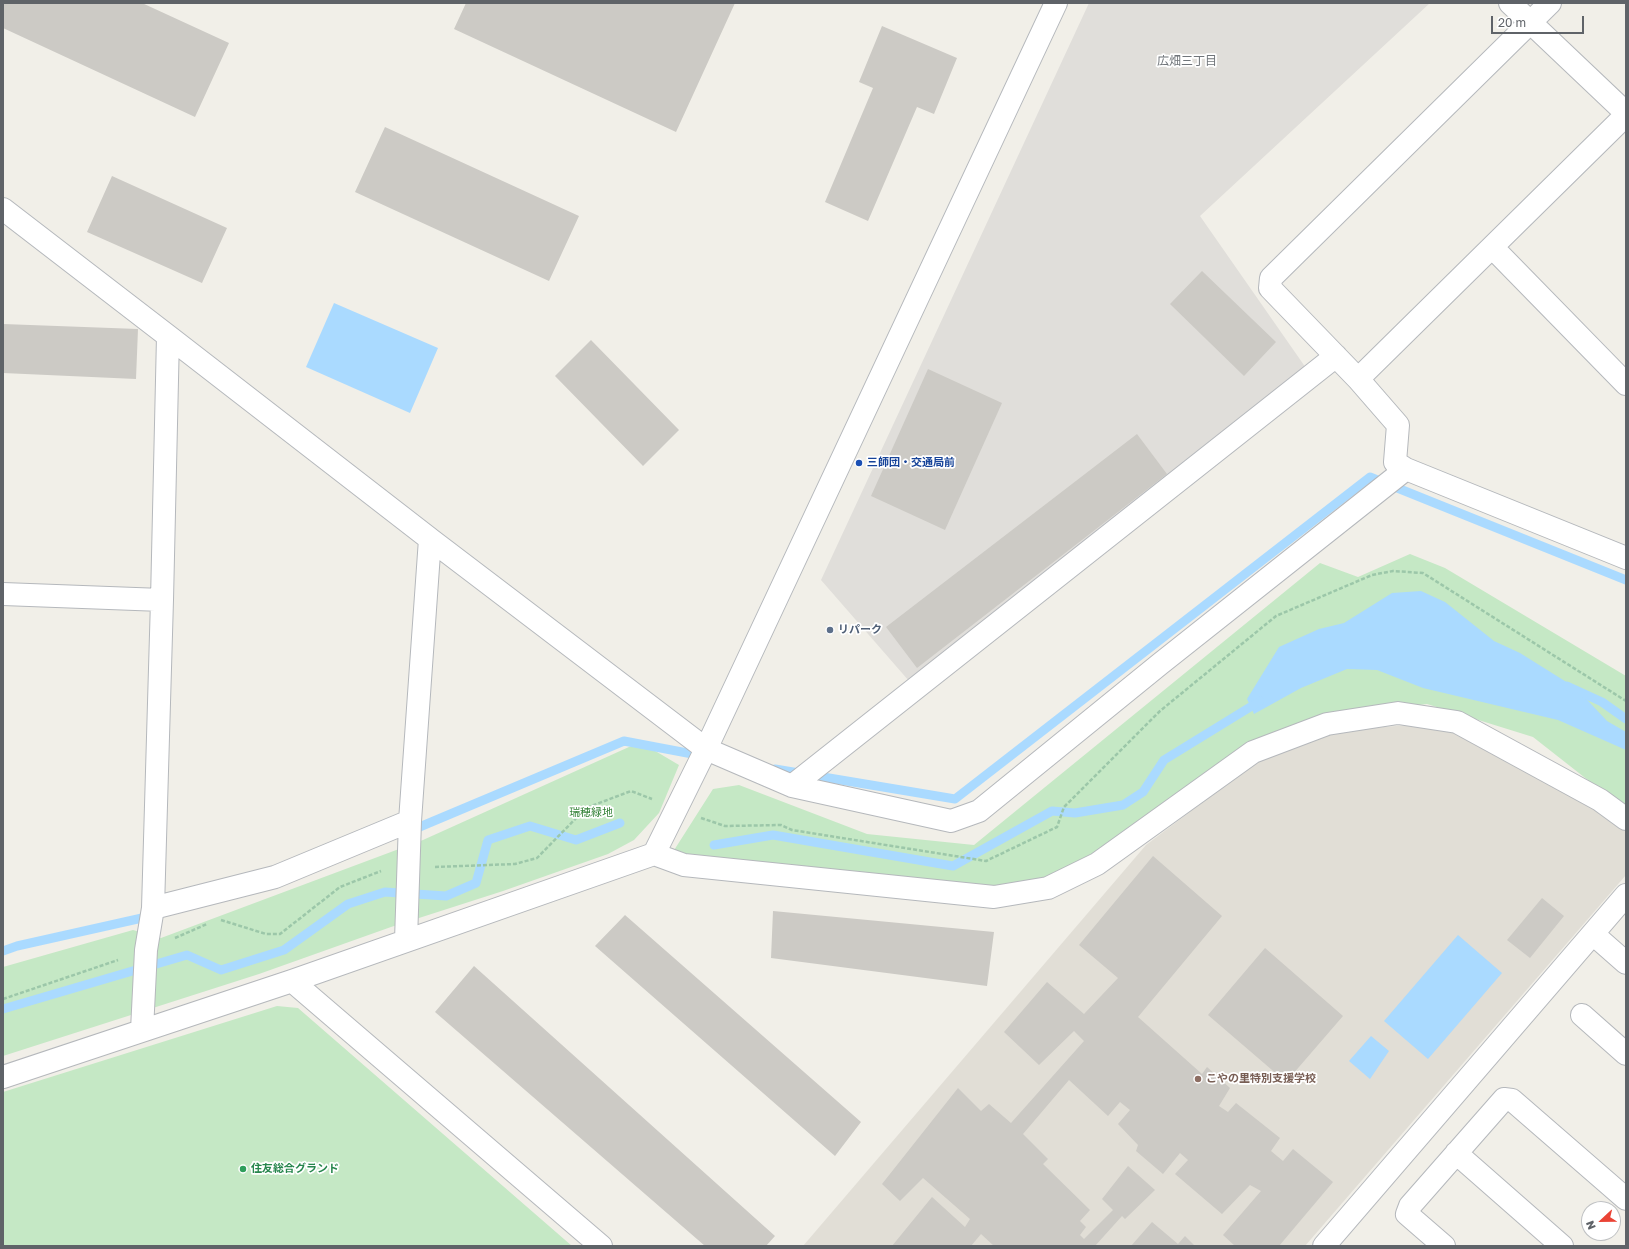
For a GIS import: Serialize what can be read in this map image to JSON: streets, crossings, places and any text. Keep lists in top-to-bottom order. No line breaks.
{"districts":["広畑三丁目"],"parks":["瑞穂緑地"],"places":["三師団・交通局前","リパーク","こやの里特別支援学校","住友総合グランド"],"scale_bar":"20 m","north":"left"}
